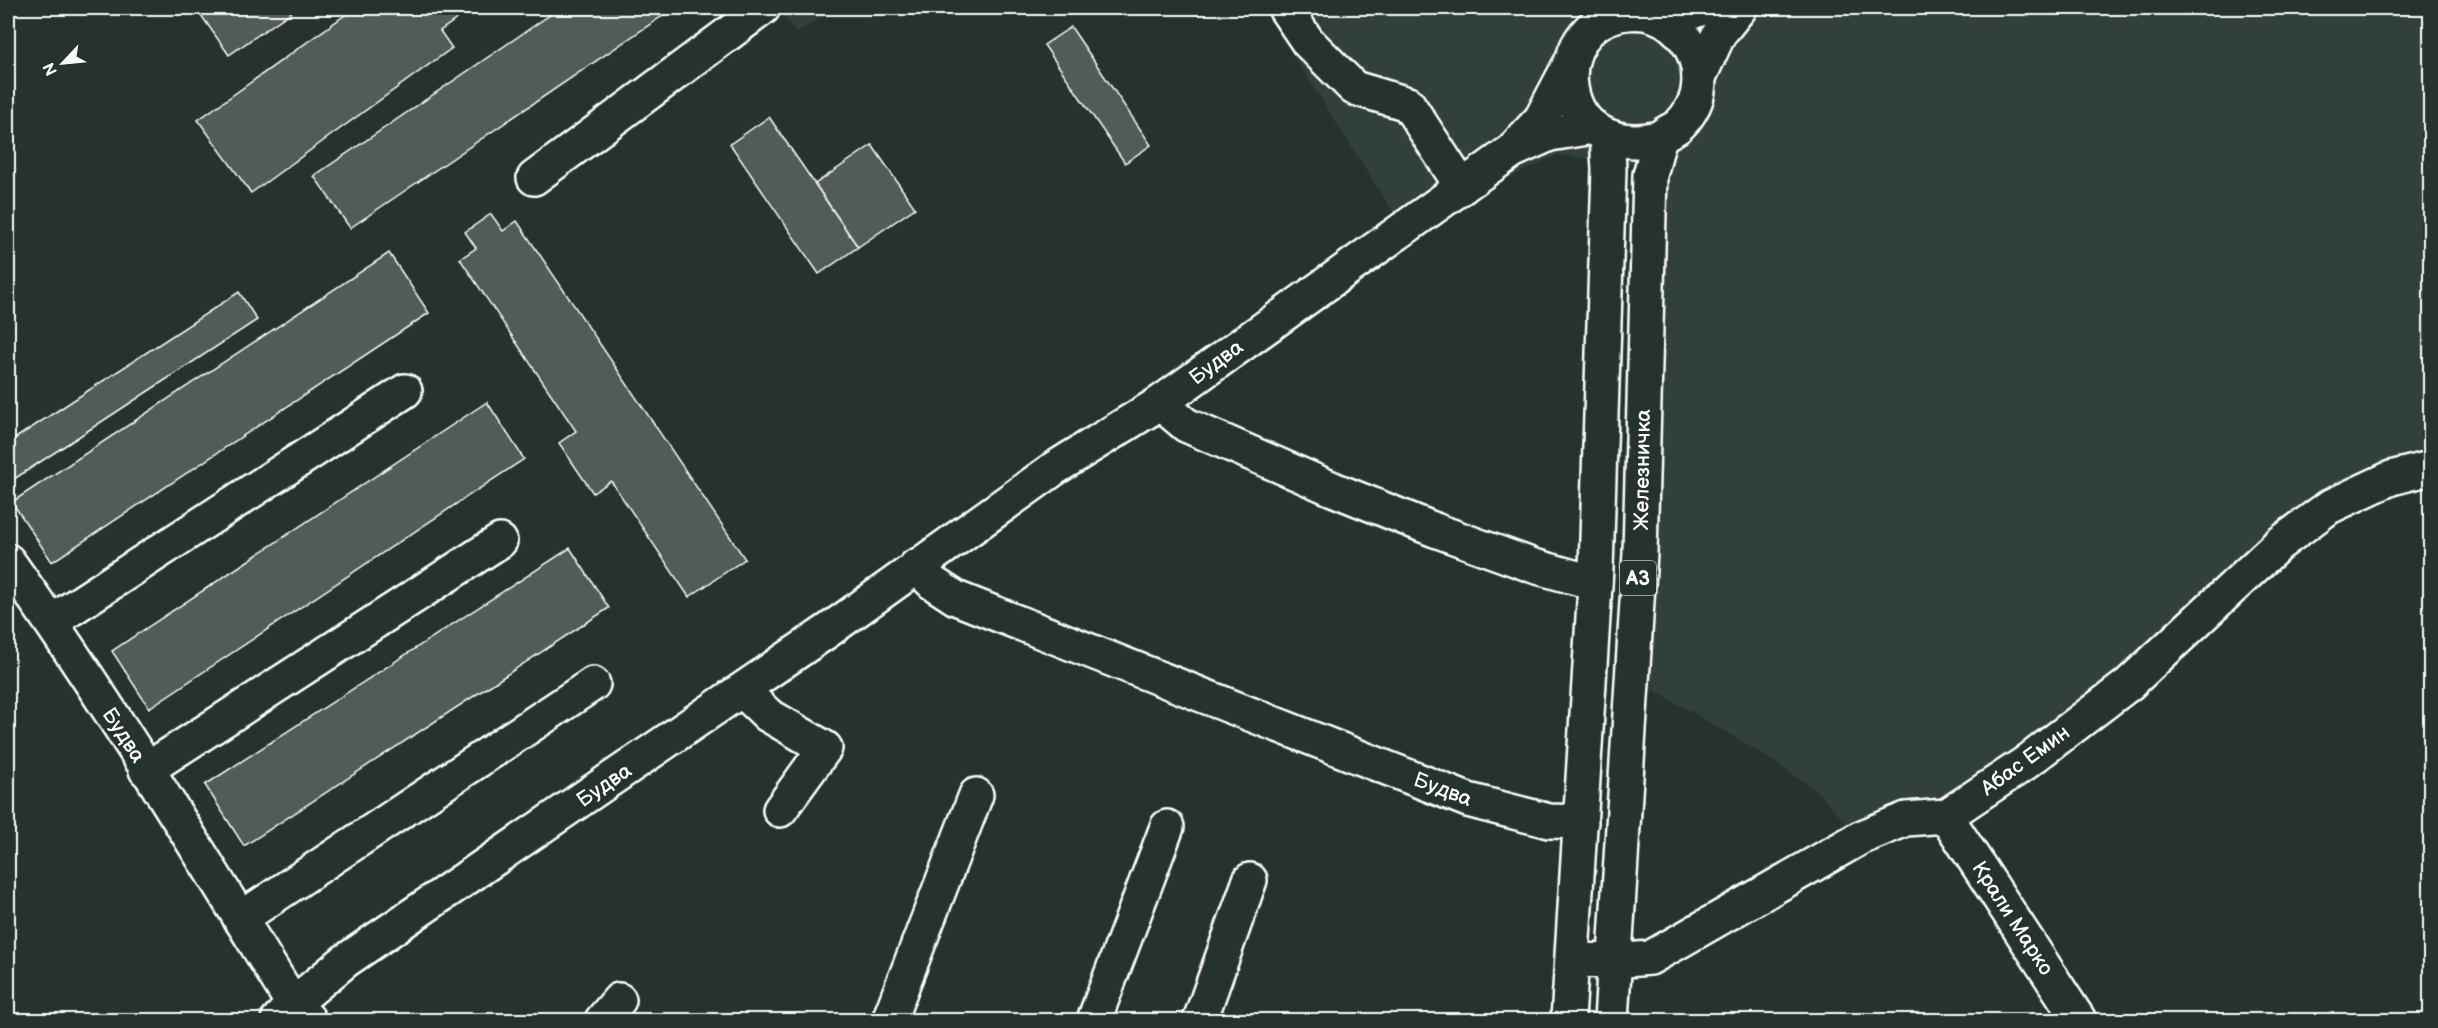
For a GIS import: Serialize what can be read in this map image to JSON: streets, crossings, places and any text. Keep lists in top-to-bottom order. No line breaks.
{"streets":{"street":["Будва","Железничка","A3","Абас Емин","Крали Марко"]},"crossings":[["Будва","Железничка"],["Железничка","Абас Емин"],["Абас Емин","Крали Марко"]],"north":"bottom left"}
